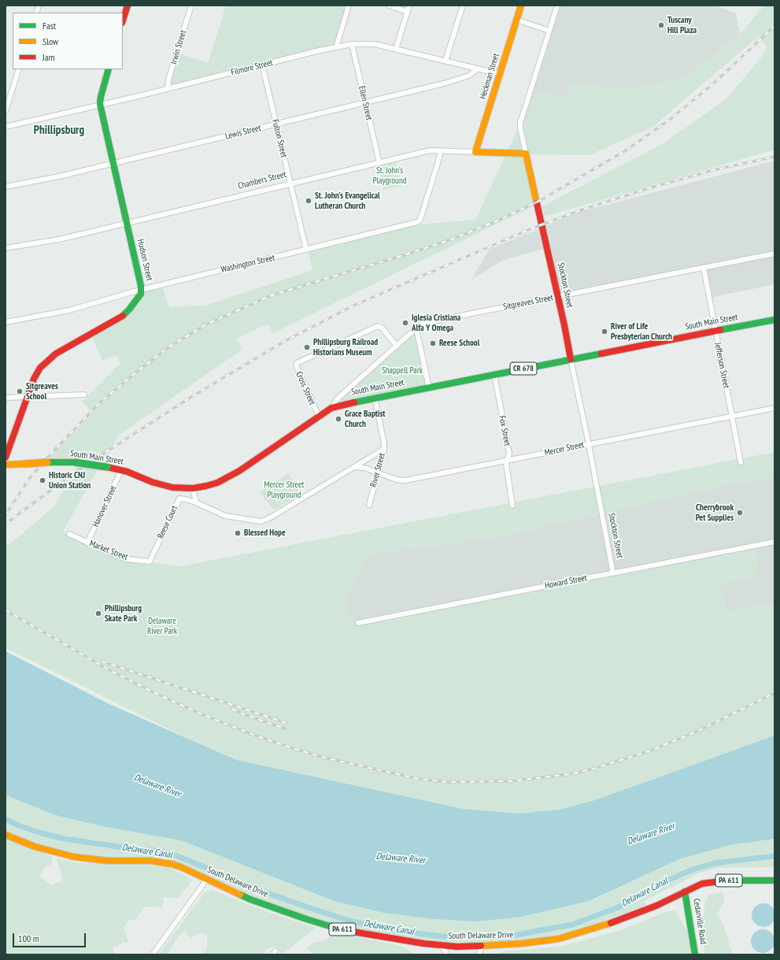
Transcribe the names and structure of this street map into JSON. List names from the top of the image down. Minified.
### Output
{"streets":{"main road":["Heckman Street","Chambers Street","Hudson Street","Stockton Street","South Main Street","CR 678","PA 611","South Delaware Drive","Cedarville Road"],"street":["Irwin Street","Filmore Street","Ellen Street","Lewis Street","Fulton Street","Washington Street","Sitgreaves Street","Jefferson Street","Cross Street","Fox Street","Mercer Street","River Street","Hanover Street","Reese Court","Market Street","Howard Street"]},"crossings":[["Irwin Street","Filmore Street"],["Filmore Street","Heckman Street"],["Filmore Street","Ellen Street"],["Filmore Street","Lewis Street"],["Filmore Street","Fulton Street"],["Filmore Street","Hudson Street"],["Heckman Street","Chambers Street"],["Ellen Street","Lewis Street"],["Ellen Street","Chambers Street"],["Lewis Street","Fulton Street"],["Lewis Street","Hudson Street"],["Fulton Street","Chambers Street"],["Fulton Street","Washington Street"],["Chambers Street","Hudson Street"],["Chambers Street","Washington Street"],["Chambers Street","Stockton Street"],["Hudson Street","Washington Street"],["Stockton Street","Sitgreaves Street"],["Stockton Street","South Main Street"],["Stockton Street","Mercer Street"],["Stockton Street","Howard Street"],["Sitgreaves Street","South Main Street"],["Sitgreaves Street","Jefferson Street"],["Sitgreaves Street","Cross Street"],["South Main Street","Jefferson Street"],["South Main Street","Cross Street"],["South Main Street","Fox Street"],["South Main Street","River Street"],["South Main Street","Hanover Street"],["Jefferson Street","Mercer Street"],["Fox Street","Mercer Street"],["Mercer Street","River Street"],["Hanover Street","Market Street"],["Reese Court","Market Street"],["South Delaware Drive","Cedarville Road"]],"districts":["Phillipsburg"],"water":["Delaware River","Delaware Canal"],"parks":["St. John’s Playground","Shappell Park","Mercer Street Playground","Delaware River Park"],"places":["Tuscany Hill Plaza","St. John's Evangelical Lutheran Church","Iglesia Cristiana Alfa Y Omega","River of Life Presbyterian Church","Reese School","Phillipsburg Railroad Historians Museum","Sitgreaves School","Grace Baptist Church","Historic CNJ Union Station","Cherrybrook Pet Supplies","Blessed Hope","Phillipsburg Skate Park"],"legend":["Fast","Slow","Jam"],"scale_bar":"100 m"}
